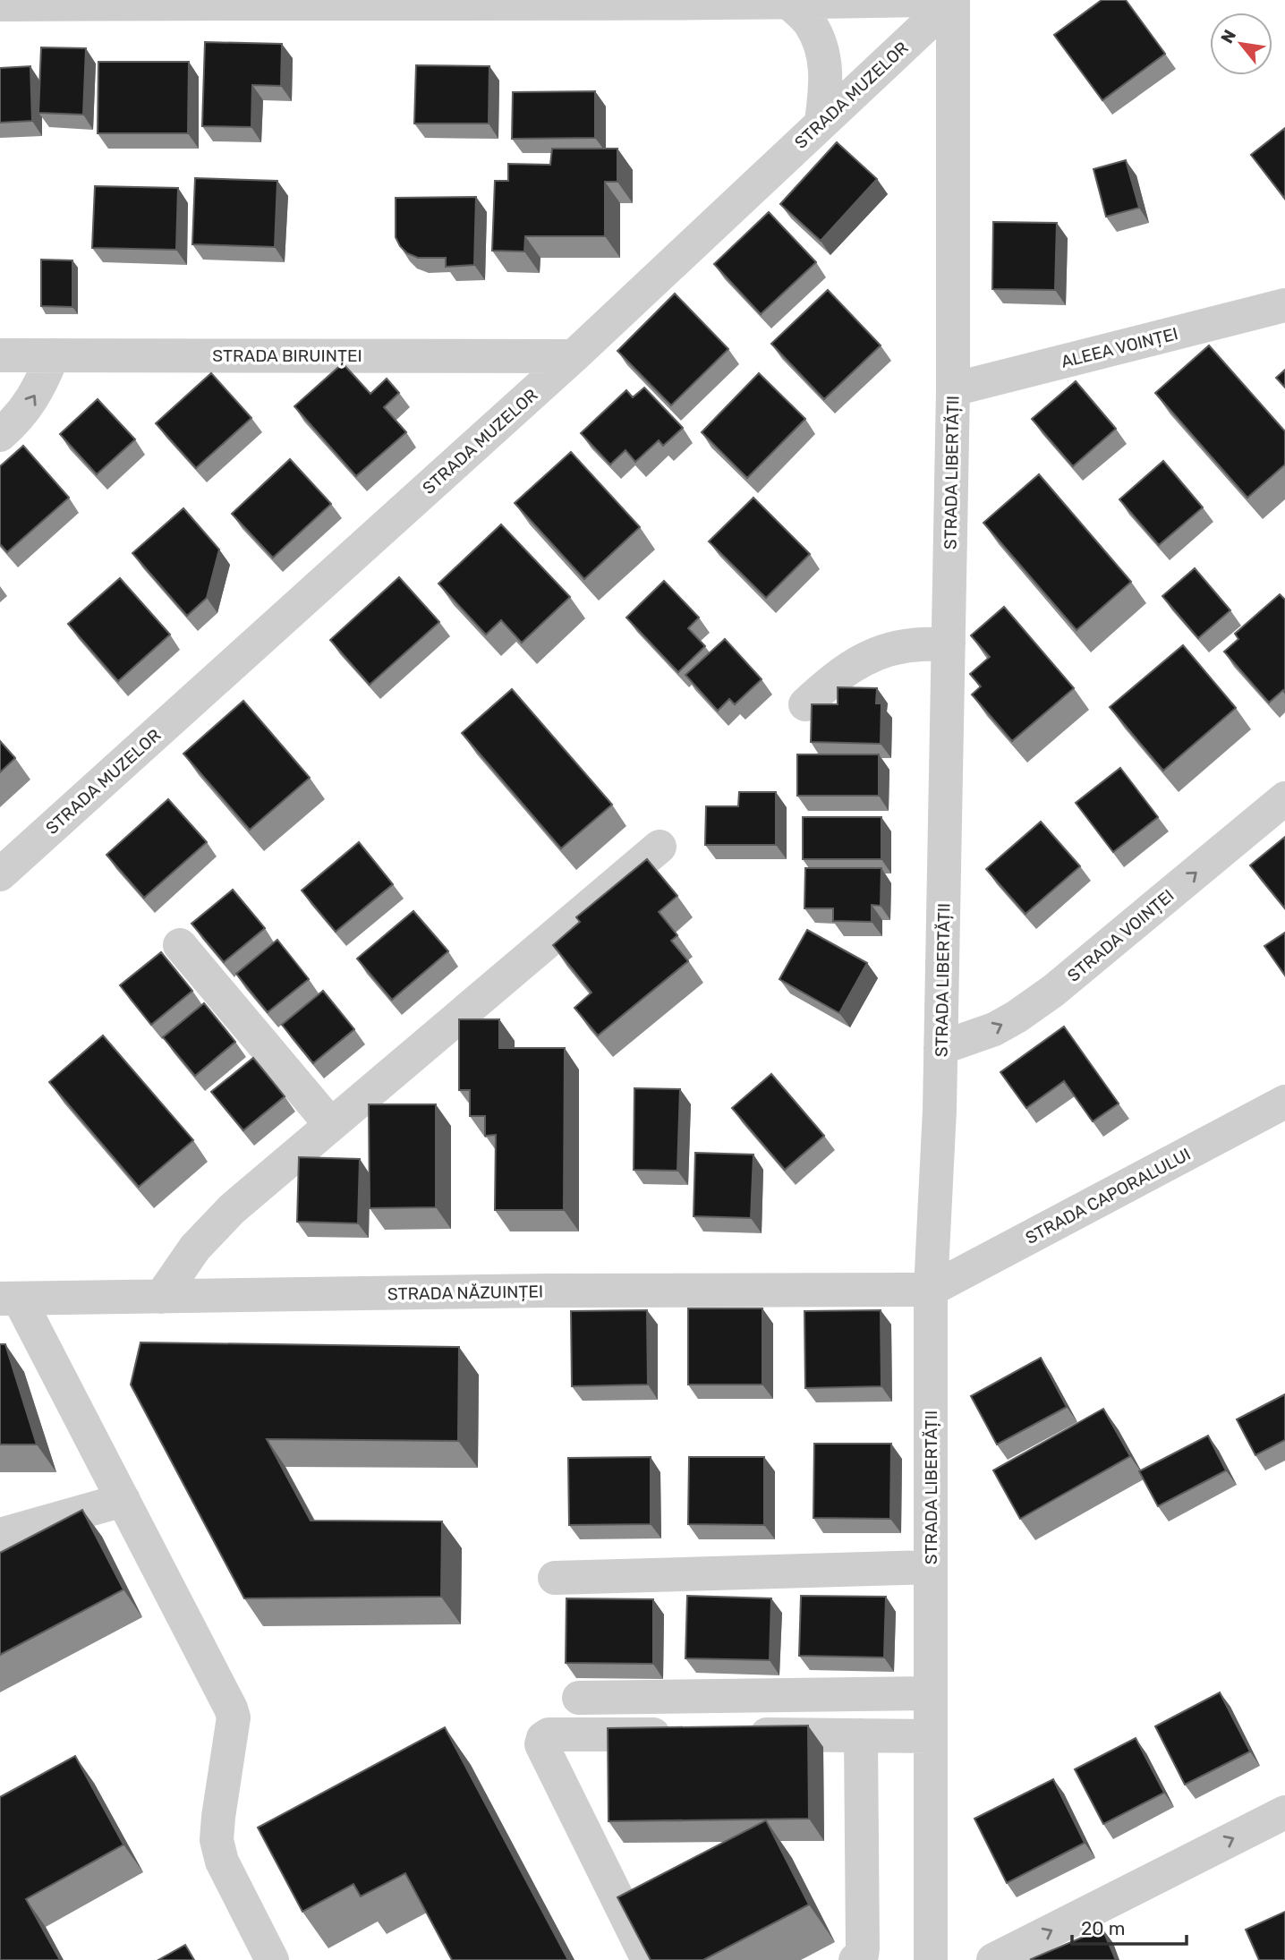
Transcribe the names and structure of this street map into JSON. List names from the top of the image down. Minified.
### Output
{"streets":{"street":["STRADA MUZELOR","ALEEA VOINȚEI","STRADA BIRUINȚEI","STRADA LIBERTĂȚII","STRADA VOINȚEI","STRADA CAPORALULUI","STRADA NĂZUINȚEI"]},"crossings":[["STRADA MUZELOR","STRADA BIRUINȚEI"],["STRADA MUZELOR","STRADA LIBERTĂȚII"],["ALEEA VOINȚEI","STRADA LIBERTĂȚII"],["STRADA LIBERTĂȚII","STRADA VOINȚEI"],["STRADA LIBERTĂȚII","STRADA CAPORALULUI"],["STRADA LIBERTĂȚII","STRADA NĂZUINȚEI"],["STRADA CAPORALULUI","STRADA NĂZUINȚEI"]],"one_way":["STRADA VOINȚEI"],"scale_bar":"20 m","north":"top left"}
